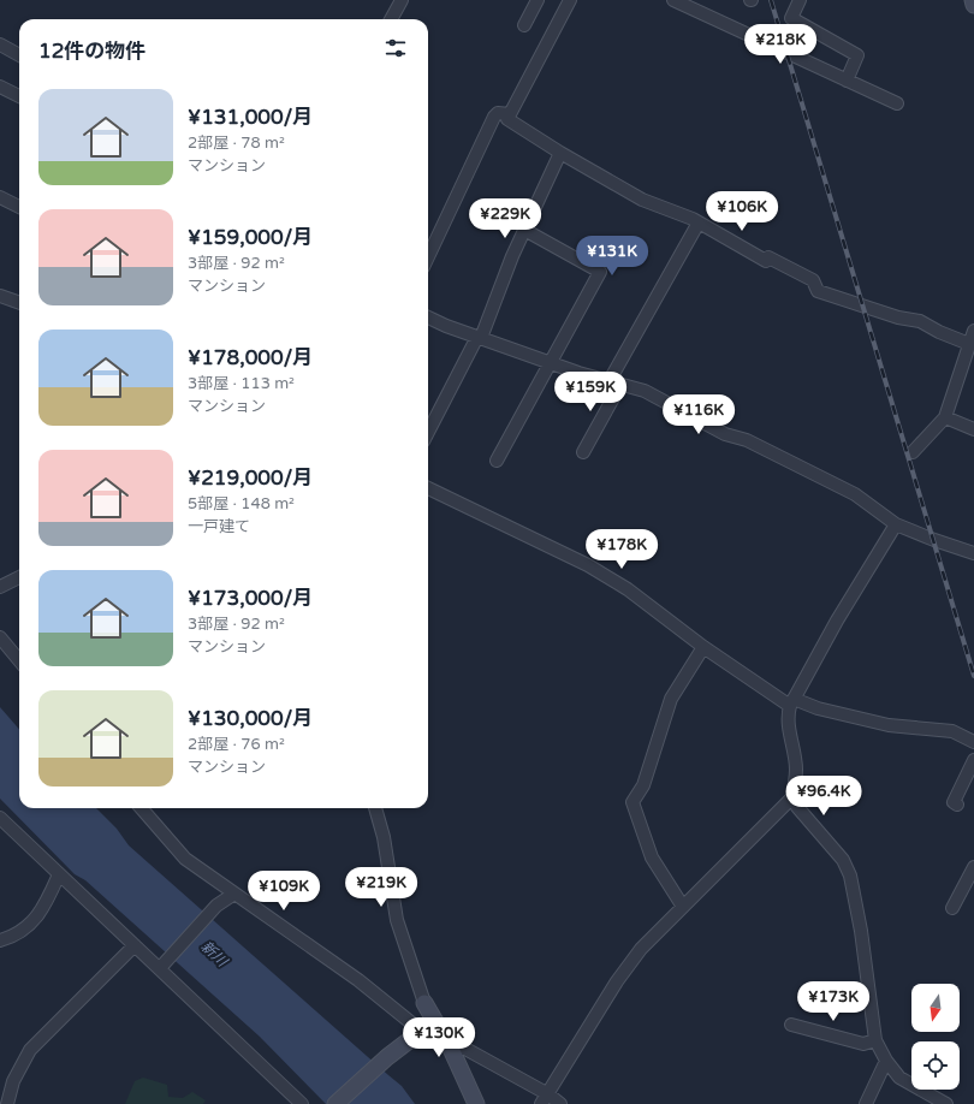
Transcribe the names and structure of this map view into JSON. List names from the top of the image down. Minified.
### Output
{"water":["新川"],"north":"bottom","page":{"heading":"12件の物件","price":["¥218K","¥106K","¥229K","¥131K","¥159K","¥116K","¥178K","¥96.4K","¥219K","¥109K","¥173K","¥130K"],"list":[{"name":"¥131,000/月","note":"2部屋 · 78 m² · マンション"},{"name":"¥159,000/月","note":"3部屋 · 92 m² · マンション"},{"name":"¥178,000/月","note":"3部屋 · 113 m² · マンション"},{"name":"¥219,000/月","note":"5部屋 · 148 m² · 一戸建て"},{"name":"¥173,000/月","note":"3部屋 · 92 m² · マンション"},{"name":"¥130,000/月","note":"2部屋 · 76 m² · マンション"}]}}
